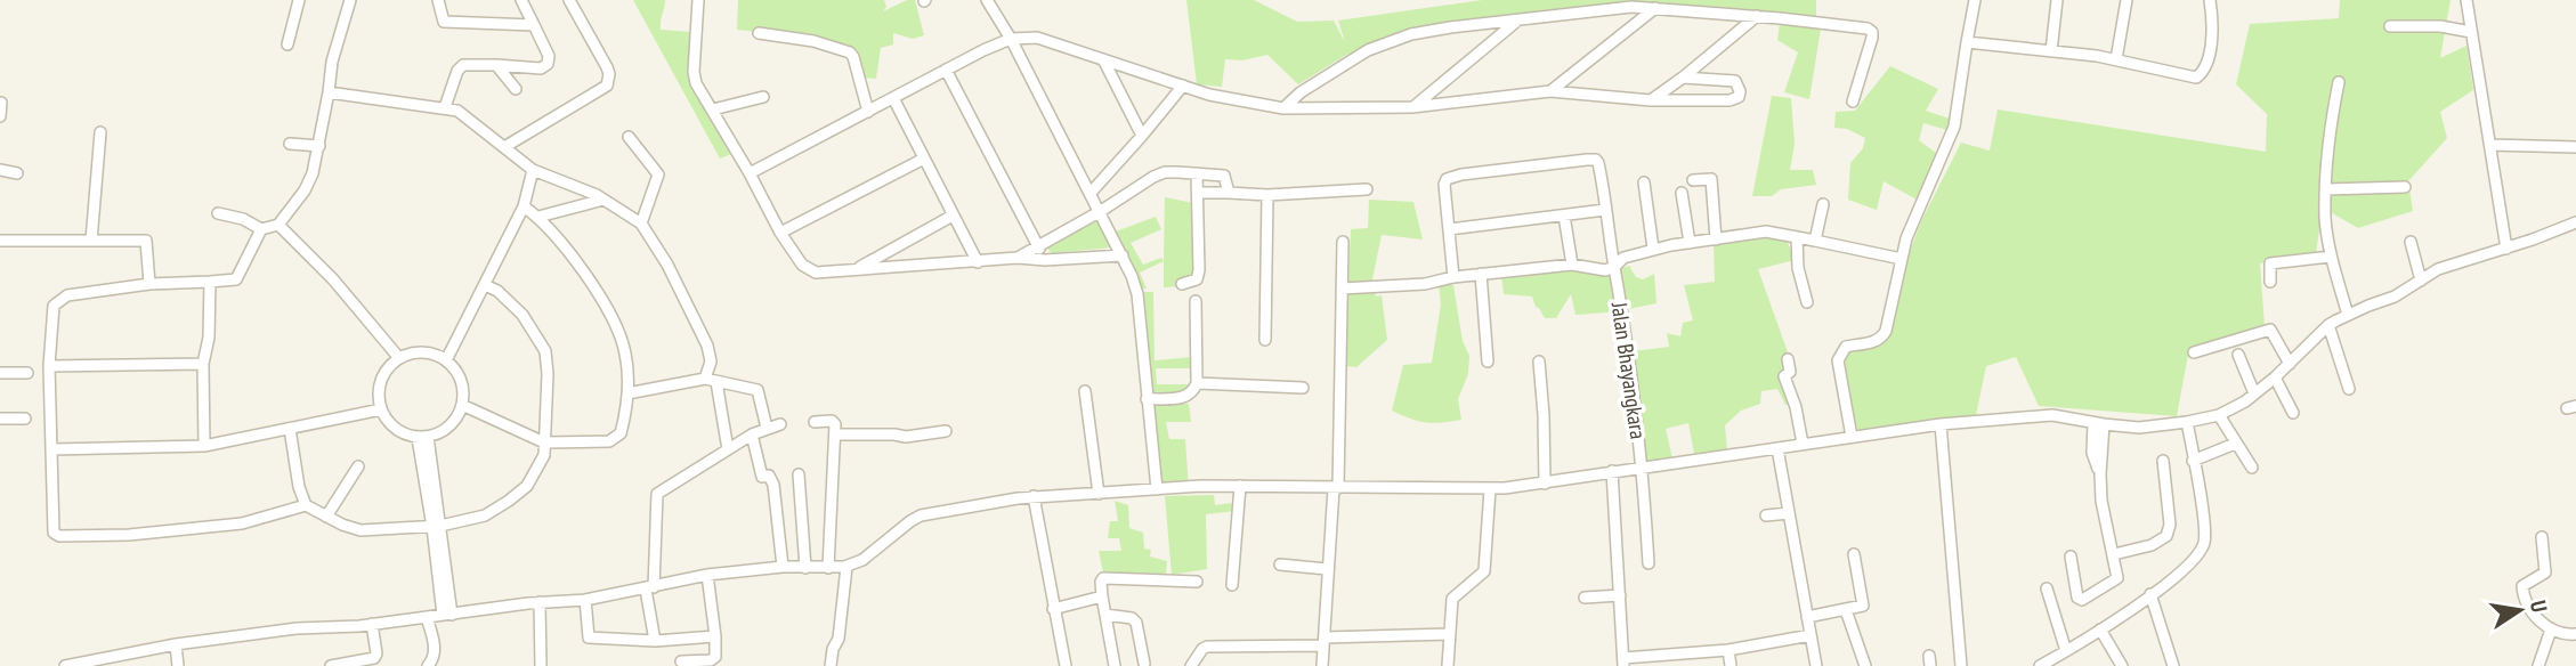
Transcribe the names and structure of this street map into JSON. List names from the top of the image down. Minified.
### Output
{"streets":{"street":["Jalan Bhayangkara"]},"north":"right"}
